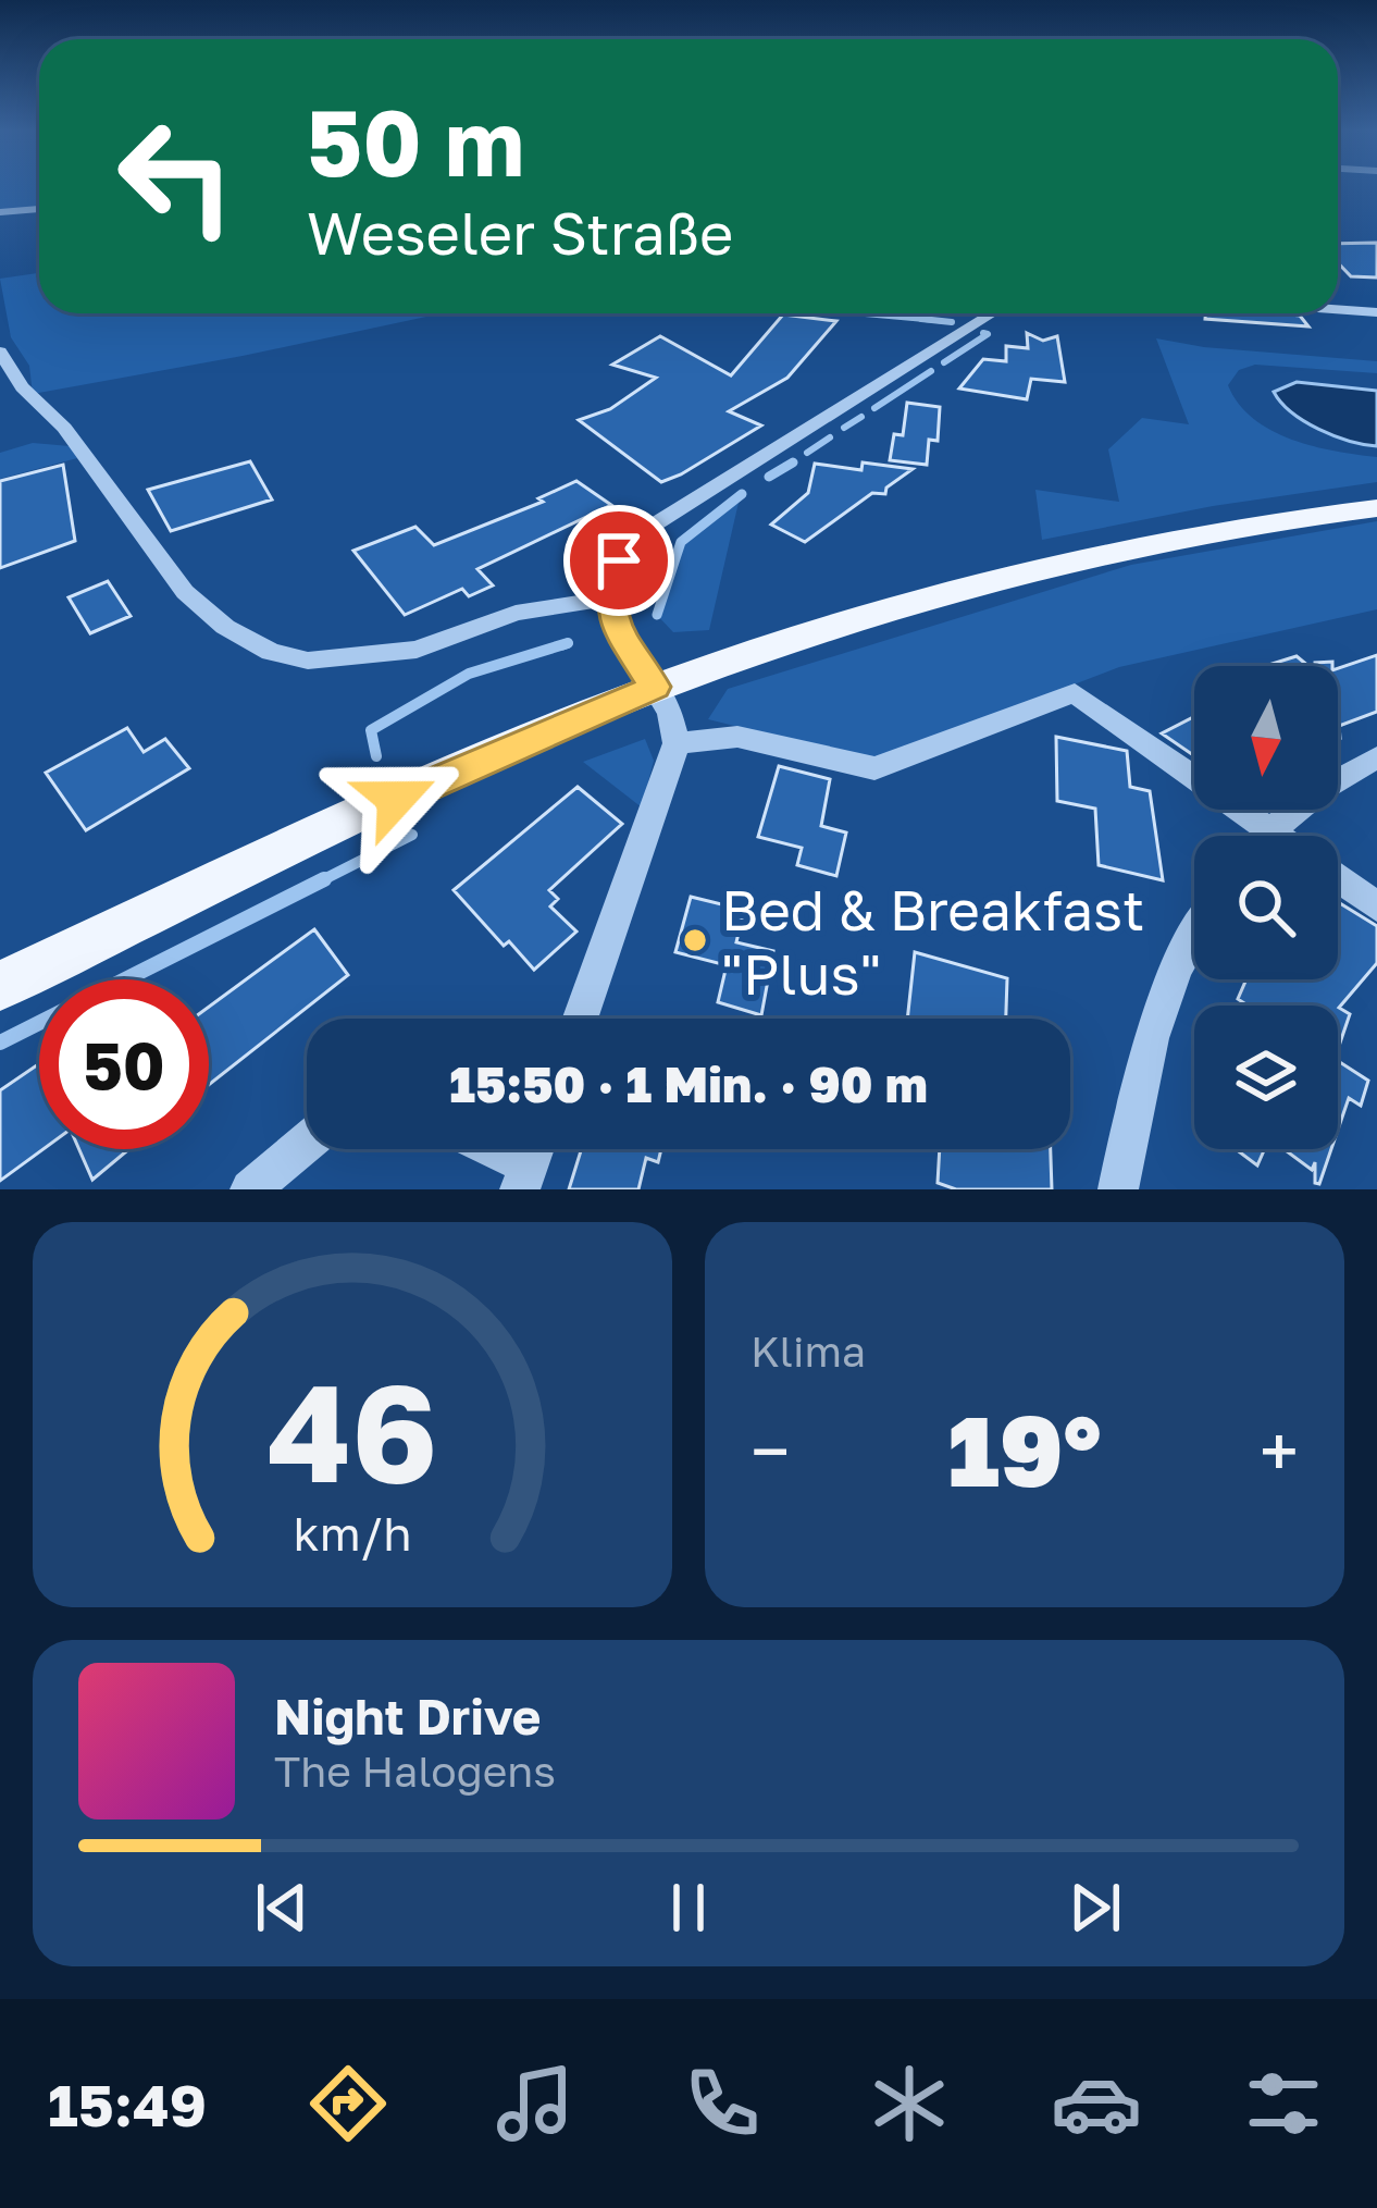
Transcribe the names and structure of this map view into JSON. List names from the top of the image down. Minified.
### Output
{"places":["Bed & Breakfast \"Plus\""],"north":"bottom","page":{"turn":["50 m","Weseler Straße"],"limit":"50","trip":"15:50 · 1 Min. · 90 m","tile":"Klima","heat":["−","19°","+"],"song":["Night Drive","The Halogens"],"tabs":"15:49","gauge":["46","km/h"]}}
